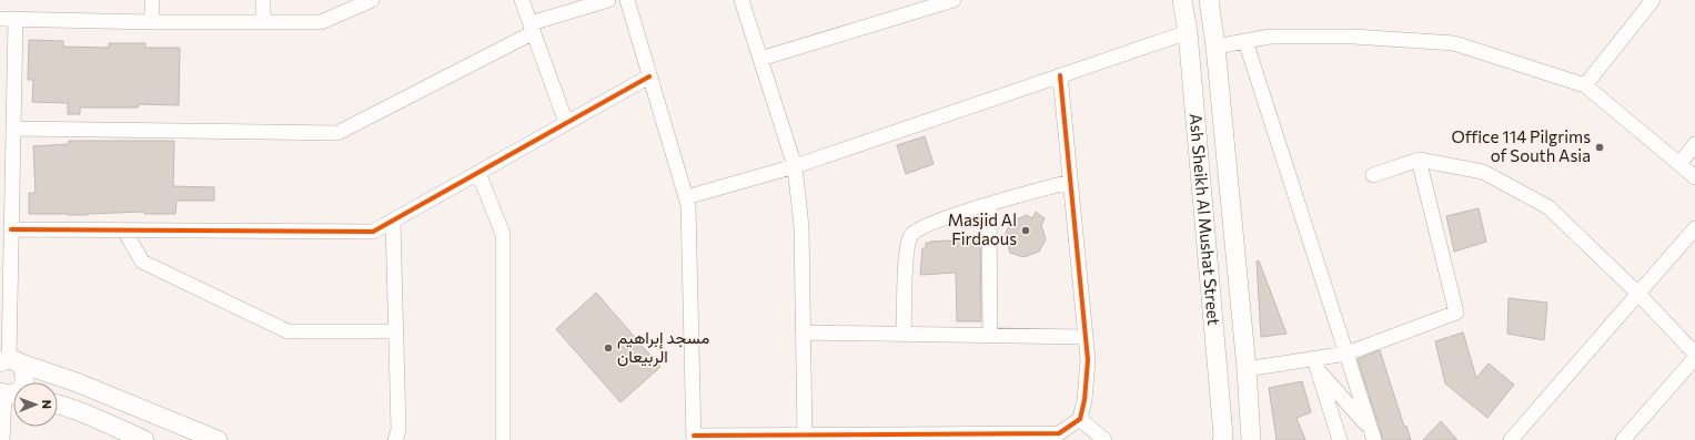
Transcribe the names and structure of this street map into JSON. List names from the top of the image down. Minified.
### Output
{"streets":{"street":["Ash Sheikh Al Mushat Street"]},"places":["Office 114 Pilgrims of South Asia","Masjid Al Firdaous","مسجد إبراهيم الربيعان"],"north":"right"}
